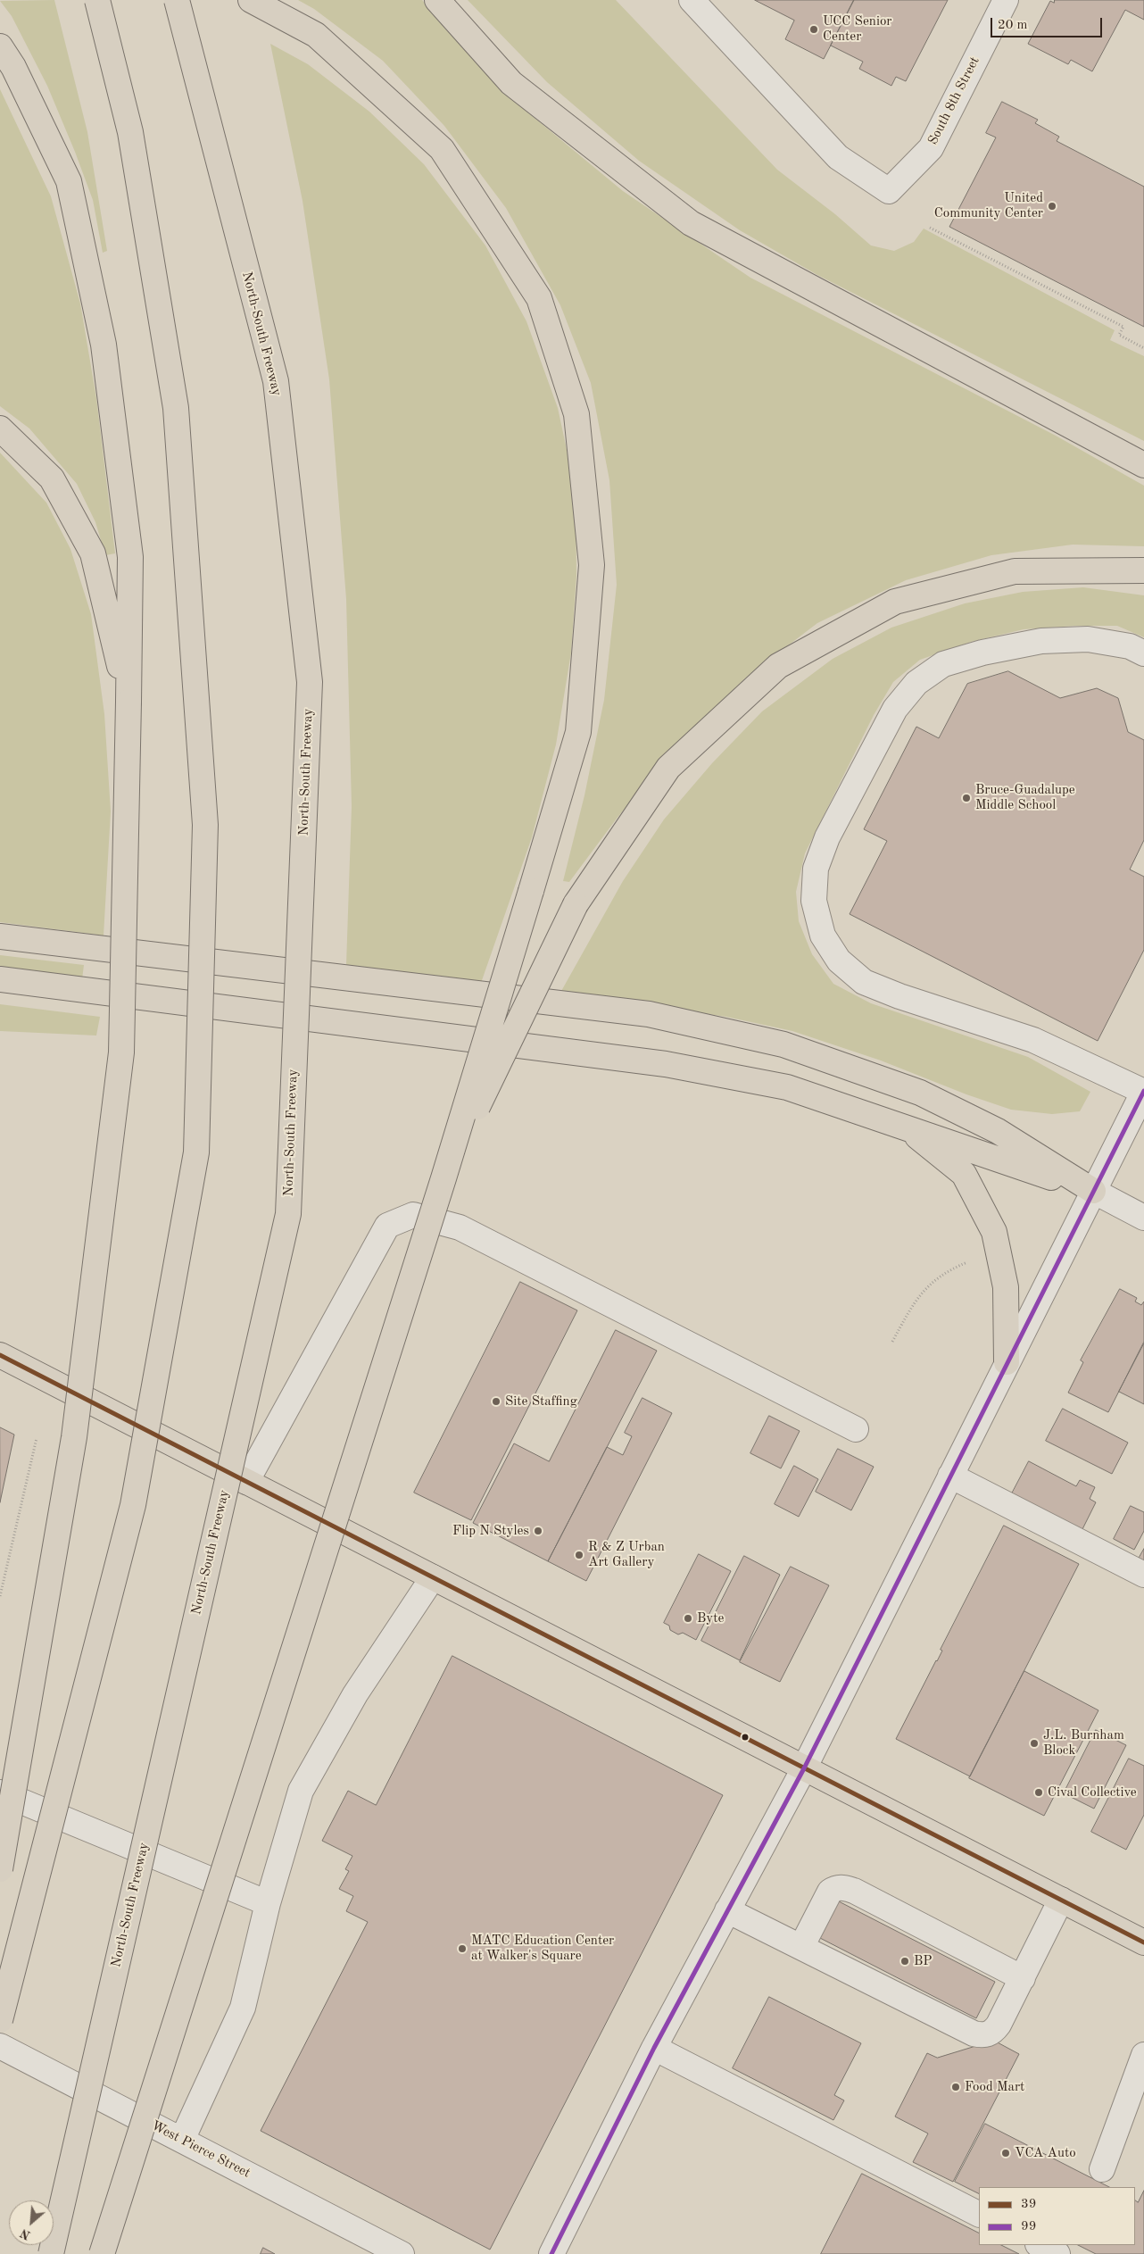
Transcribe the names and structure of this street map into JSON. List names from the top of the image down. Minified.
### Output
{"streets":{"main road":["North-South Freeway"],"street":["South 8th Street","West Pierce Street"]},"places":["UCC Senior Center","United Community Center","Bruce-Guadalupe Middle School","Site Staffing","Flip N Styles","R & Z Urban Art Gallery","Byte","J.L. Burnham Block","Cival Collective","MATC Education Center at Walker's Square","BP","Food Mart","VCA Auto"],"lines":["transit line 99","transit line 39"],"legend":["39","99"],"scale_bar":"20 m","north":"bottom left"}
